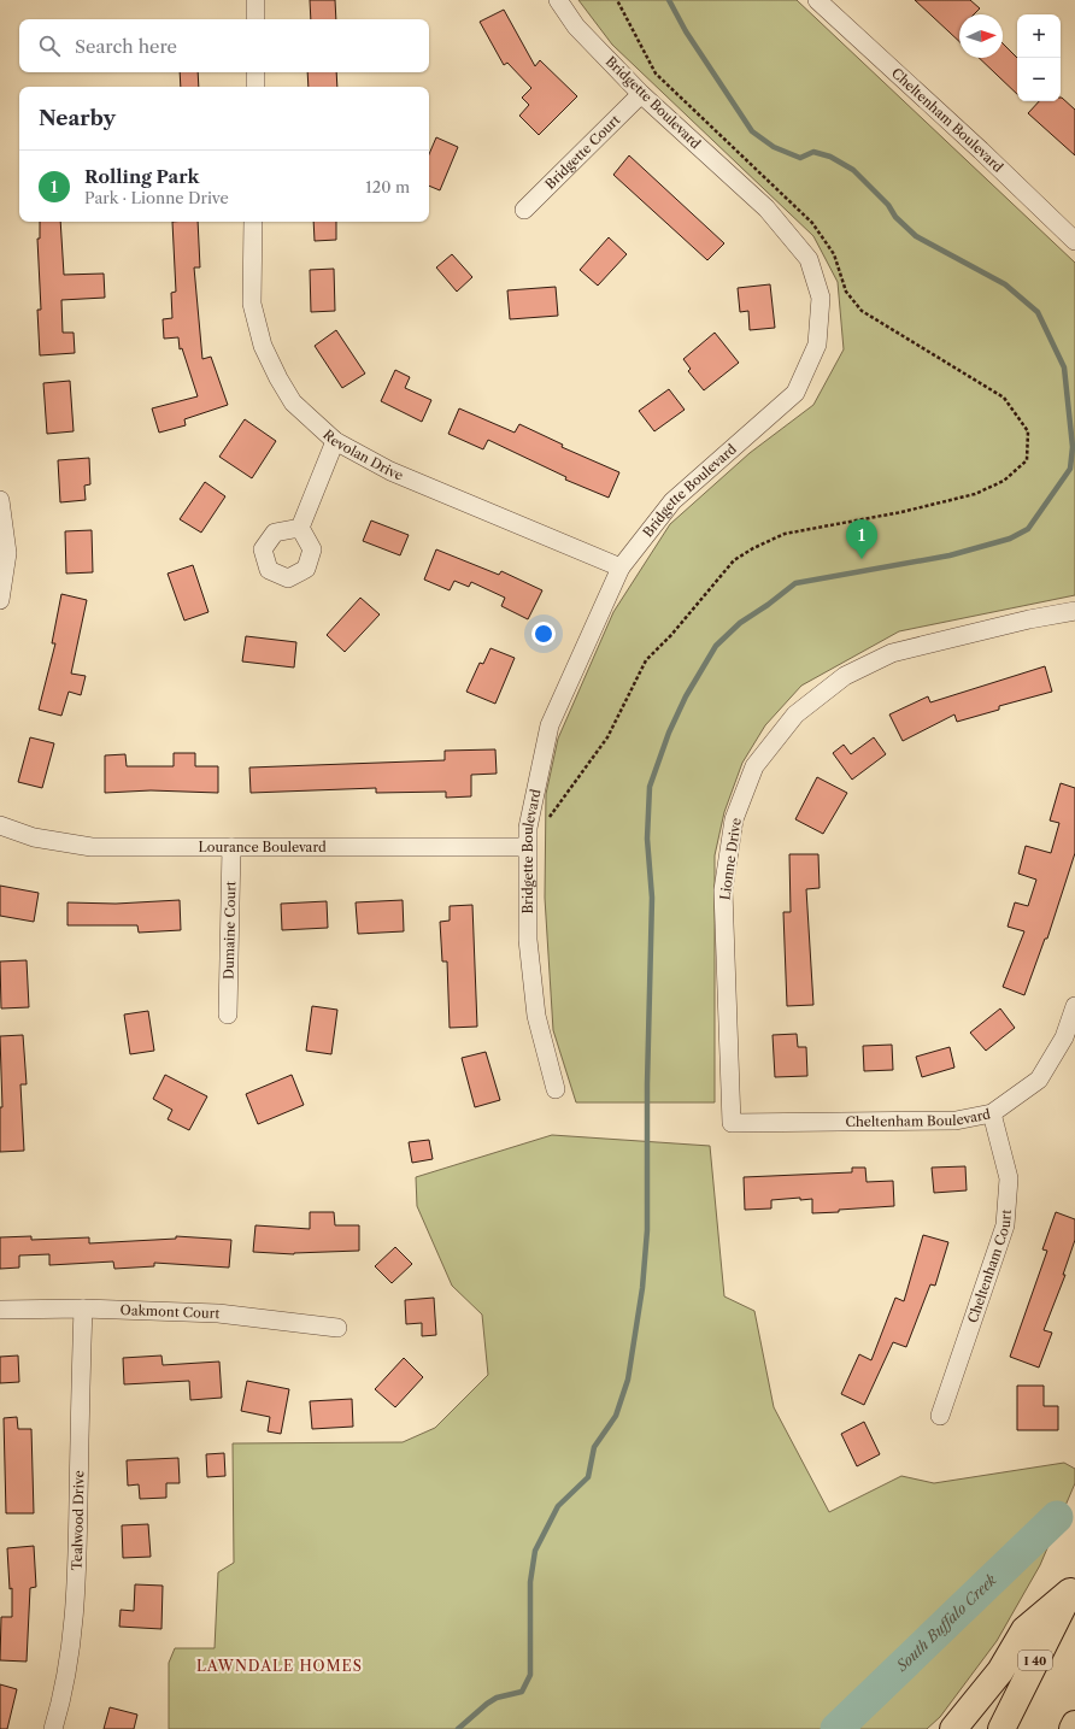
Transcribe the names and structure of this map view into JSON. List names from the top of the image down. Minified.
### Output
{"streets":{"highway":["I 40"],"street":["Bridgette Boulevard","Cheltenham Boulevard","Bridgette Court","Revolan Drive","Lourance Boulevard","Lionne Drive","Dumaine Court","Cheltenham Court","Oakmont Court","Tealwood Drive"]},"crossings":[["Bridgette Boulevard","Bridgette Court"],["Bridgette Boulevard","Revolan Drive"],["Bridgette Boulevard","Lourance Boulevard"],["Cheltenham Boulevard","Lionne Drive"],["Cheltenham Boulevard","Cheltenham Court"],["Lourance Boulevard","Dumaine Court"],["Oakmont Court","Tealwood Drive"]],"districts":["LAWNDALE HOMES"],"water":["South Buffalo Creek"],"north":"right","page":{"map_buttons":["+","−"],"search":"Search here","heading":"Nearby","list":[{"mark":"1","name":"Rolling Park","note":"Park · Lionne Drive","value":"120 m"}],"pins":"1"}}
